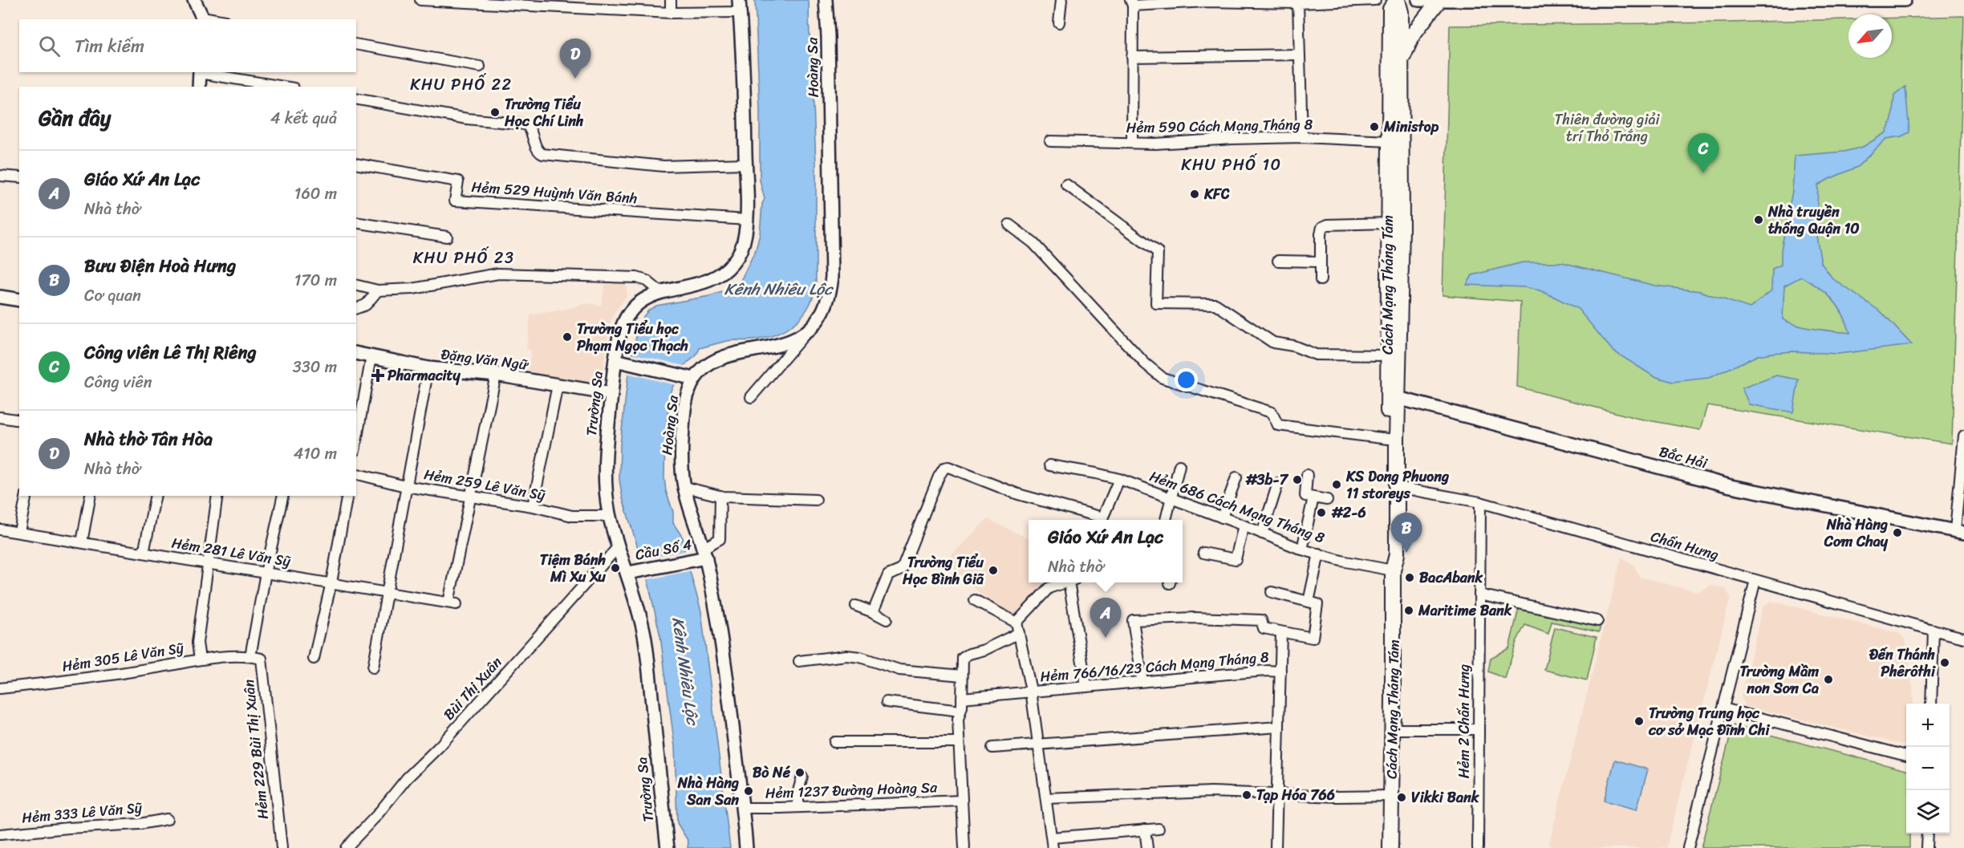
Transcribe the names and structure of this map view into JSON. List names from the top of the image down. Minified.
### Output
{"streets":{"main road":["Cách Mạng Tháng Tám"],"street":["Hoàng Sa","Hẻm 590 Cách Mạng Tháng 8","Hẻm 529 Huỳnh Văn Bánh","Đặng Văn Ngữ","Trường Sa","Bắc Hải","Hẻm 259 Lê Văn Sỹ","Hẻm 686 Cách Mạng Tháng 8","Chấn Hưng","Cầu Số 4","Hẻm 281 Lê Văn Sỹ","Hẻm 305 Lê Văn Sỹ","Hẻm 766/16/23 Cách Mạng Tháng 8","Bùi Thị Xuân","Hẻm 2 Chấn Hưng","Hẻm 229 Bùi Thị Xuân","Hẻm 1237 Đường Hoàng Sa","Hẻm 333 Lê Văn Sỹ"]},"crossings":[["Hoàng Sa","Cầu Số 4"],["Hoàng Sa","Hẻm 1237 Đường Hoàng Sa"],["Hẻm 590 Cách Mạng Tháng 8","Cách Mạng Tháng Tám"],["Hẻm 529 Huỳnh Văn Bánh","Trường Sa"],["Cách Mạng Tháng Tám","Bắc Hải"],["Cách Mạng Tháng Tám","Hẻm 686 Cách Mạng Tháng 8"],["Cách Mạng Tháng Tám","Chấn Hưng"],["Đặng Văn Ngữ","Trường Sa"],["Trường Sa","Hẻm 259 Lê Văn Sỹ"],["Trường Sa","Cầu Số 4"],["Trường Sa","Bùi Thị Xuân"],["Hẻm 259 Lê Văn Sỹ","Hẻm 281 Lê Văn Sỹ"],["Chấn Hưng","Hẻm 2 Chấn Hưng"],["Hẻm 305 Lê Văn Sỹ","Hẻm 229 Bùi Thị Xuân"]],"districts":["KHU PHỐ 22","KHU PHỐ 10","KHU PHỐ 23"],"water":["Kênh Nhiêu Lộc"],"parks":["Thiên đường giải trí Thỏ Trắng"],"places":{"other":["Trường Tiểu Học Chí Linh","Ministop","KFC","Nhà truyền thống Quận 10","Trường Tiểu học Phạm Ngọc Thạch","#3b-7","KS Dong Phuong 11 storeys","#2-6","Nhà Hàng Cơm Chay","Tiệm Bánh Mì Xu Xu","Trường Tiểu Học Bình Giã","BacAbank","Maritime Bank","Đến Thánh Phêrôthi","Trường Mầm non Sơn Ca","Trường Trung học cơ sở Mạc Đĩnh Chi","Bò Né","Nhà Hàng San San","Tạp Hóa 766","Vikki Bank"],"health":["Pharmacity"]},"north":"bottom left","page":{"search":"Tìm kiếm","pins":["D","C","B","A"],"heading":["Gần đây","4 kết quả"],"list":[{"mark":"A","name":"Giáo Xứ An Lạc","note":"Nhà thờ","value":"160 m"},{"mark":"B","name":"Bưu Điện Hoà Hưng","note":"Cơ quan","value":"170 m"},{"mark":"C","name":"Công viên Lê Thị Riêng","note":"Công viên","value":"330 m"},{"mark":"D","name":"Nhà thờ Tân Hòa","note":"Nhà thờ","value":"410 m"}],"popup":["Giáo Xứ An Lạc","Nhà thờ"],"map_buttons":["+","−"]}}
